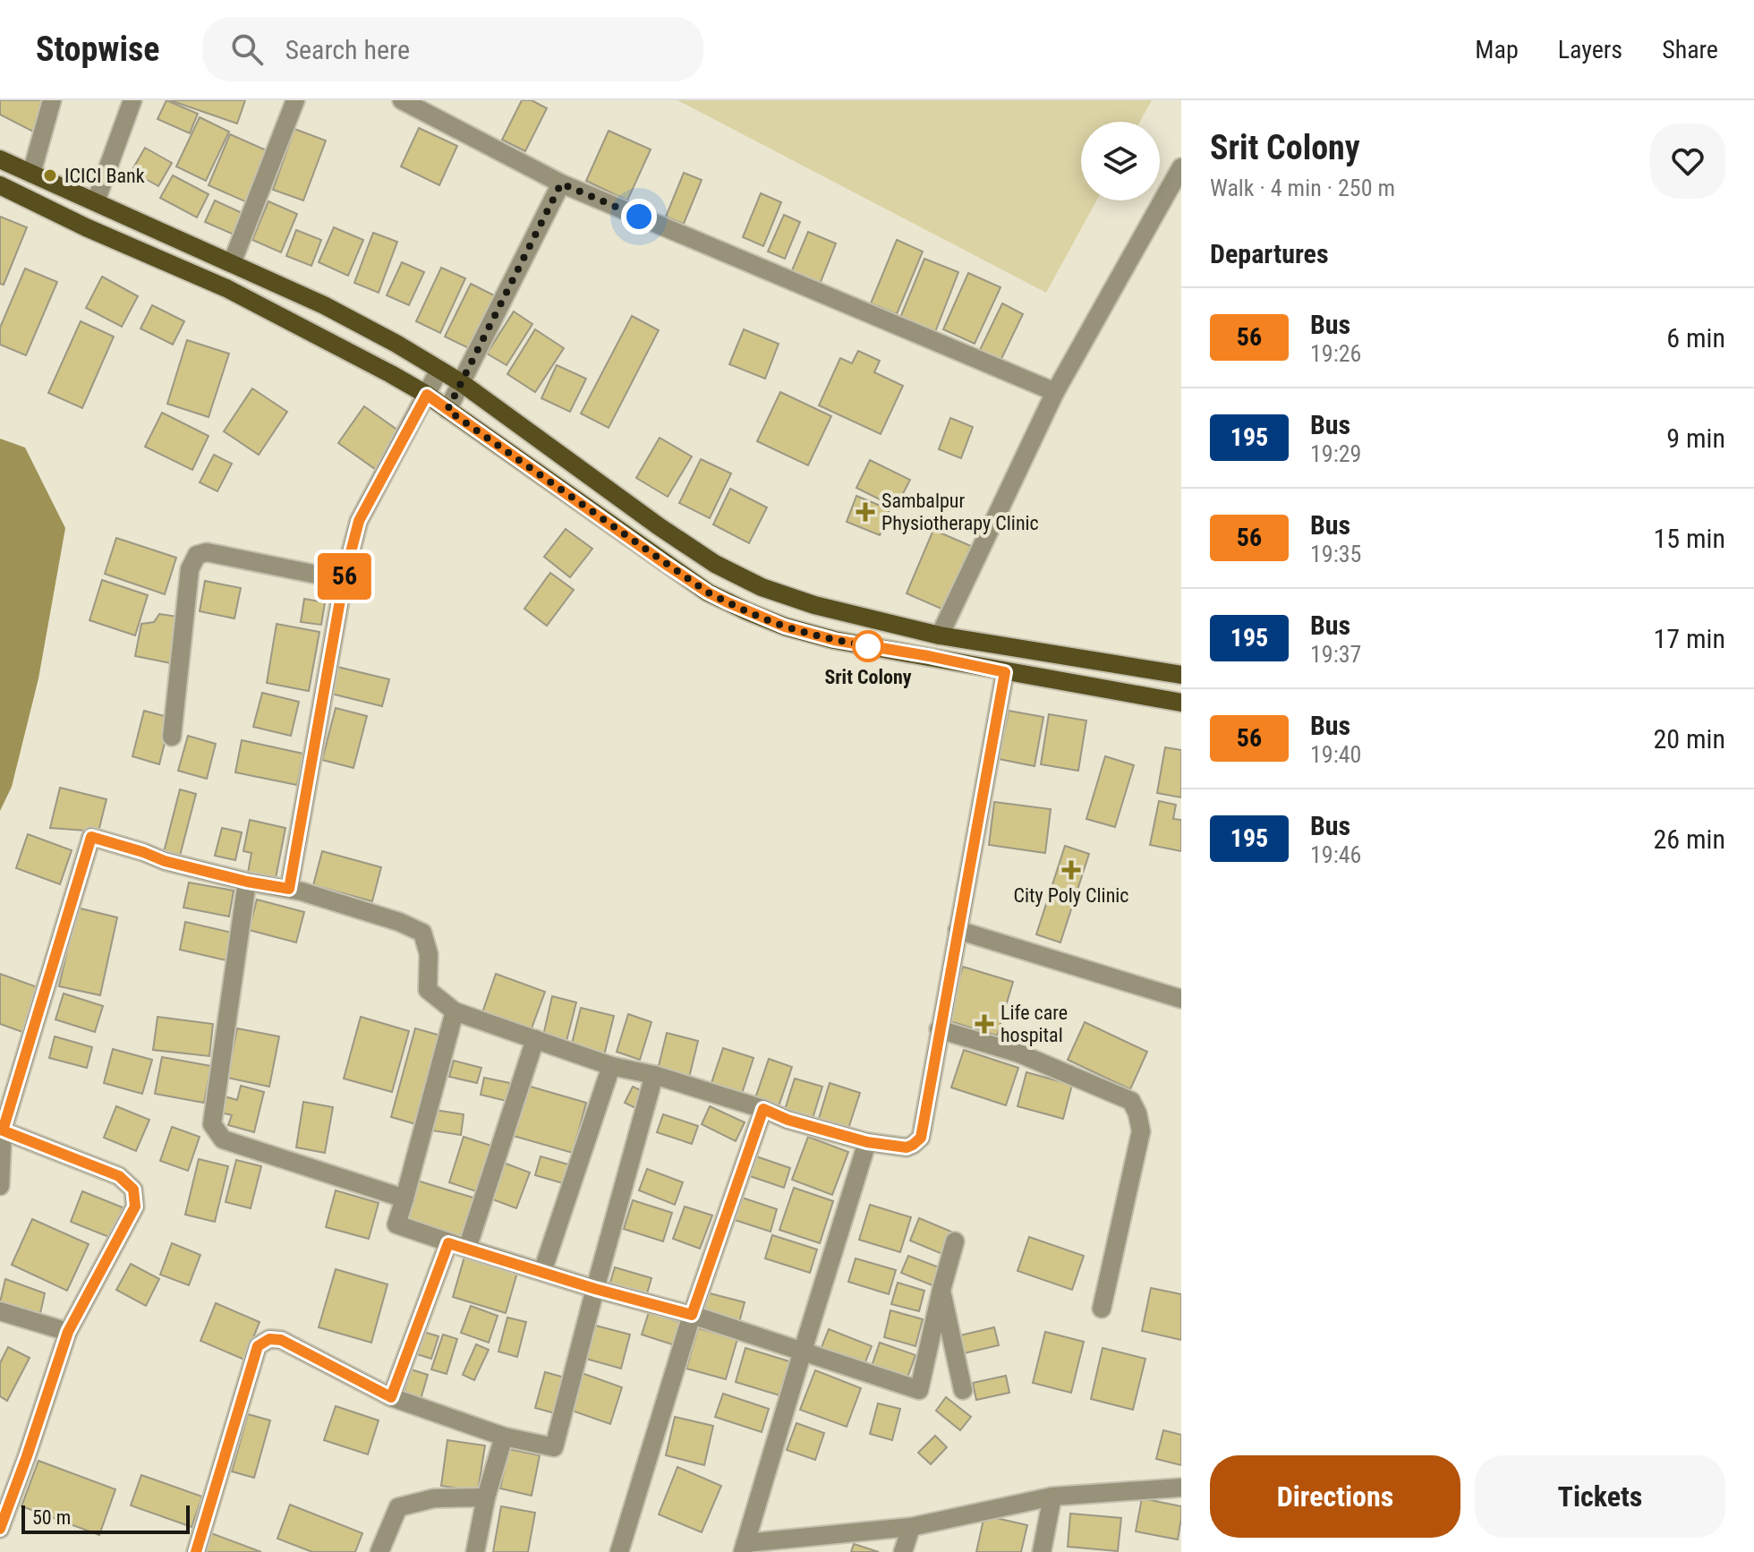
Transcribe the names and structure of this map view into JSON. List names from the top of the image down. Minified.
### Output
{"places":{"other":["ICICI Bank","Srit Colony"],"health":["Sambalpur Physiotherapy Clinic","City Poly Clinic","Life care hospital"]},"lines":["bus line 56"],"scale_bar":"50 m","page":{"header":"Stopwise","search":"Search here","nav":["Map","Layers","Share"],"on_map":"56","heading":[["Srit Colony","Walk · 4 min · 250 m"],"Departures"],"list":[{"mark":"56","name":"Bus","note":"19:26","value":"6 min"},{"mark":"195","name":"Bus","note":"19:29","value":"9 min"},{"mark":"56","name":"Bus","note":"19:35","value":"15 min"},{"mark":"195","name":"Bus","note":"19:37","value":"17 min"},{"mark":"56","name":"Bus","note":"19:40","value":"20 min"},{"mark":"195","name":"Bus","note":"19:46","value":"26 min"}],"buttons":["Directions","Tickets"],"scale":"50 m"}}
